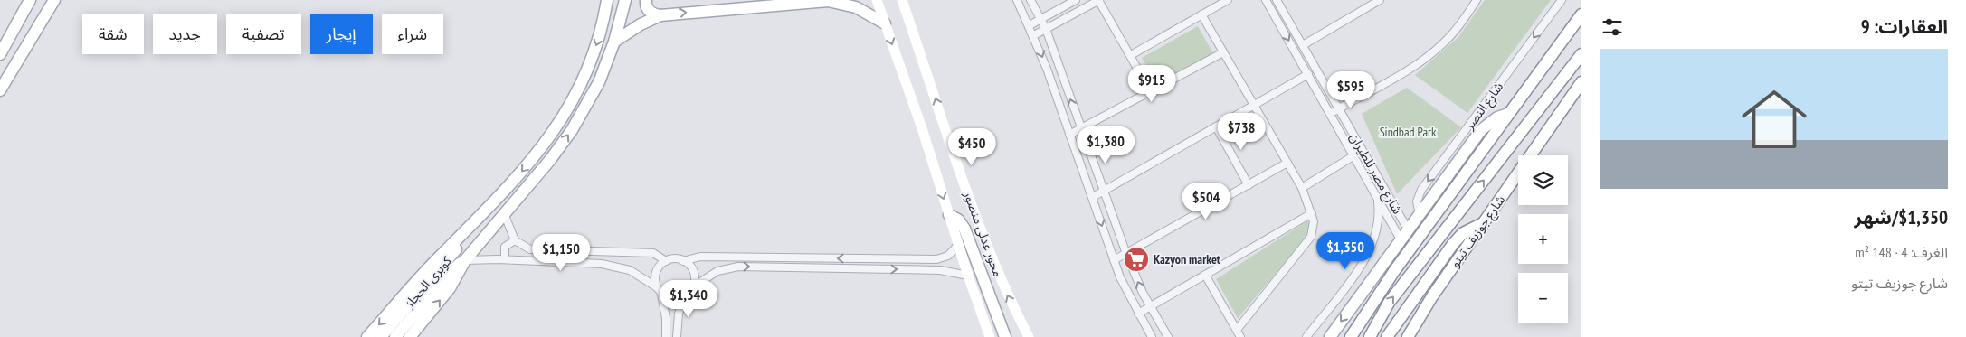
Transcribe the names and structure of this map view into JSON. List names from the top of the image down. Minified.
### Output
{"streets":{"main road":["شارع جوزيف تيتو","محور عدلى منصور","كوبرى الحجاز"],"street":["شارع النصر","شارع مصر للطيران"]},"one_way":["شارع النصر"],"parks":["Sindbad Park"],"places":{"supermarket":["Kazyon market"]},"page":{"heading":"العقارات: 9","chip":["شراء","إيجار","تصفية","جديد","شقة"],"list":[{"name":"$1,350/شهر","note":"الغرف: 4 · 148 m² · شارع جوزيف تيتو"}],"price":["$915","$595","$738","$1,380","$450","$504","$1,350","$1,150","$1,340"],"map_buttons":["+","−"]}}
